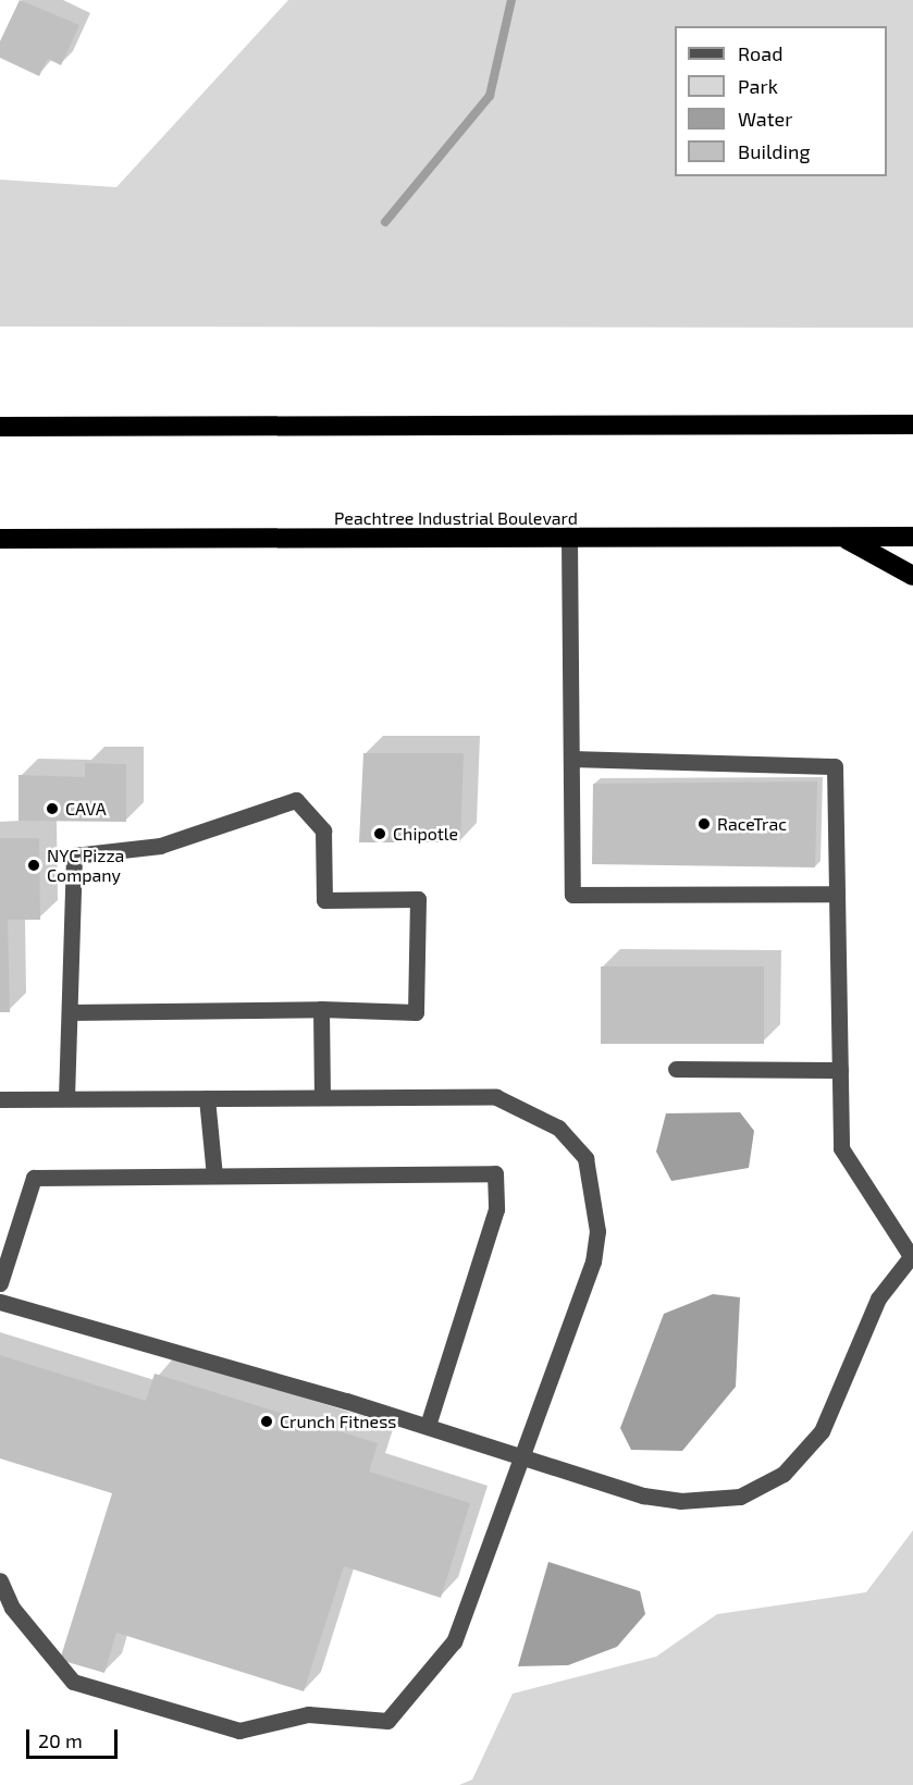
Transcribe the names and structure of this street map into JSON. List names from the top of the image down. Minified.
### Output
{"streets":{"highway":["Peachtree Industrial Boulevard"]},"places":["CAVA","RaceTrac","Chipotle","NYC Pizza Company","Crunch Fitness"],"legend":["Road","Park","Water","Building"],"scale_bar":"20 m"}
